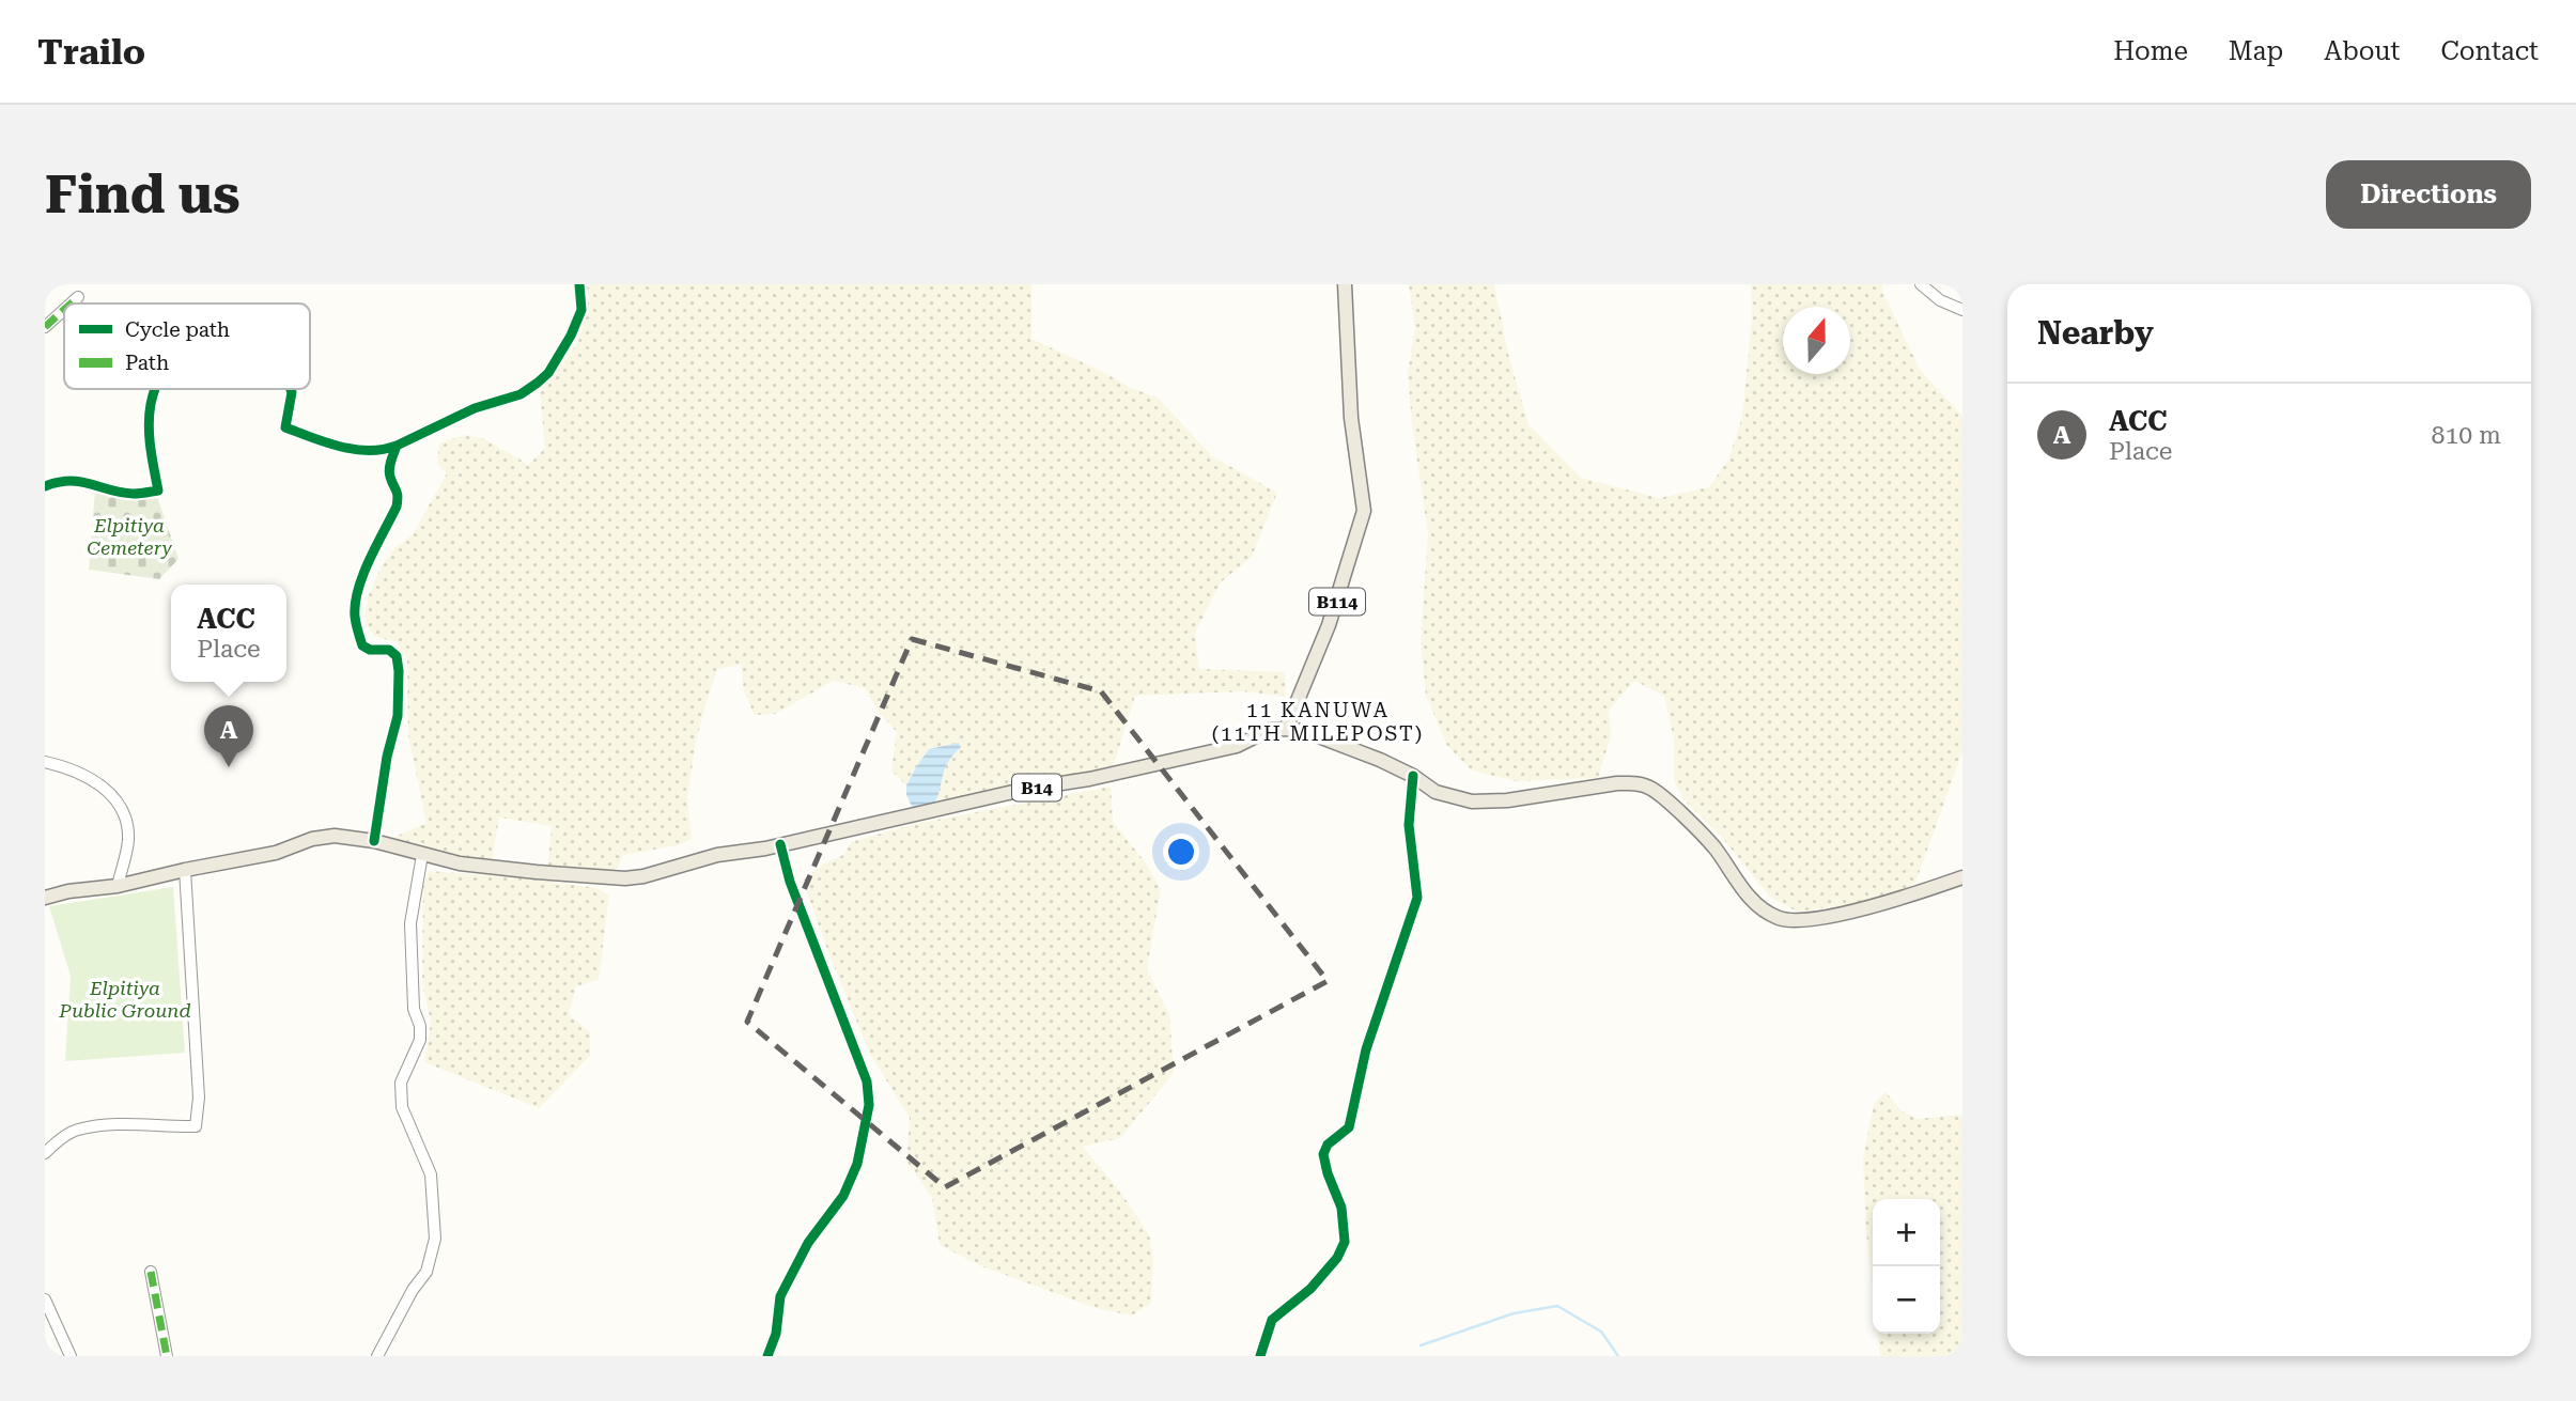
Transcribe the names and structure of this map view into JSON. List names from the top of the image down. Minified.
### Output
{"streets":{"main road":["B114","B14"]},"crossings":[["B114","B14"]],"districts":["11 KANUWA (11TH MILEPOST)"],"parks":["Elpitiya Cemetery","Elpitiya Public Ground"],"legend":["Cycle path","Path"],"north":"top","page":{"header":"Trailo","nav":["Home","Map","About","Contact"],"buttons":"Directions","title":"Find us","heading":"Nearby","list":[{"mark":"A","name":"ACC","note":"Place","value":"810 m"}],"popup":["ACC","Place"],"pins":"A","map_buttons":["+","−"]}}
